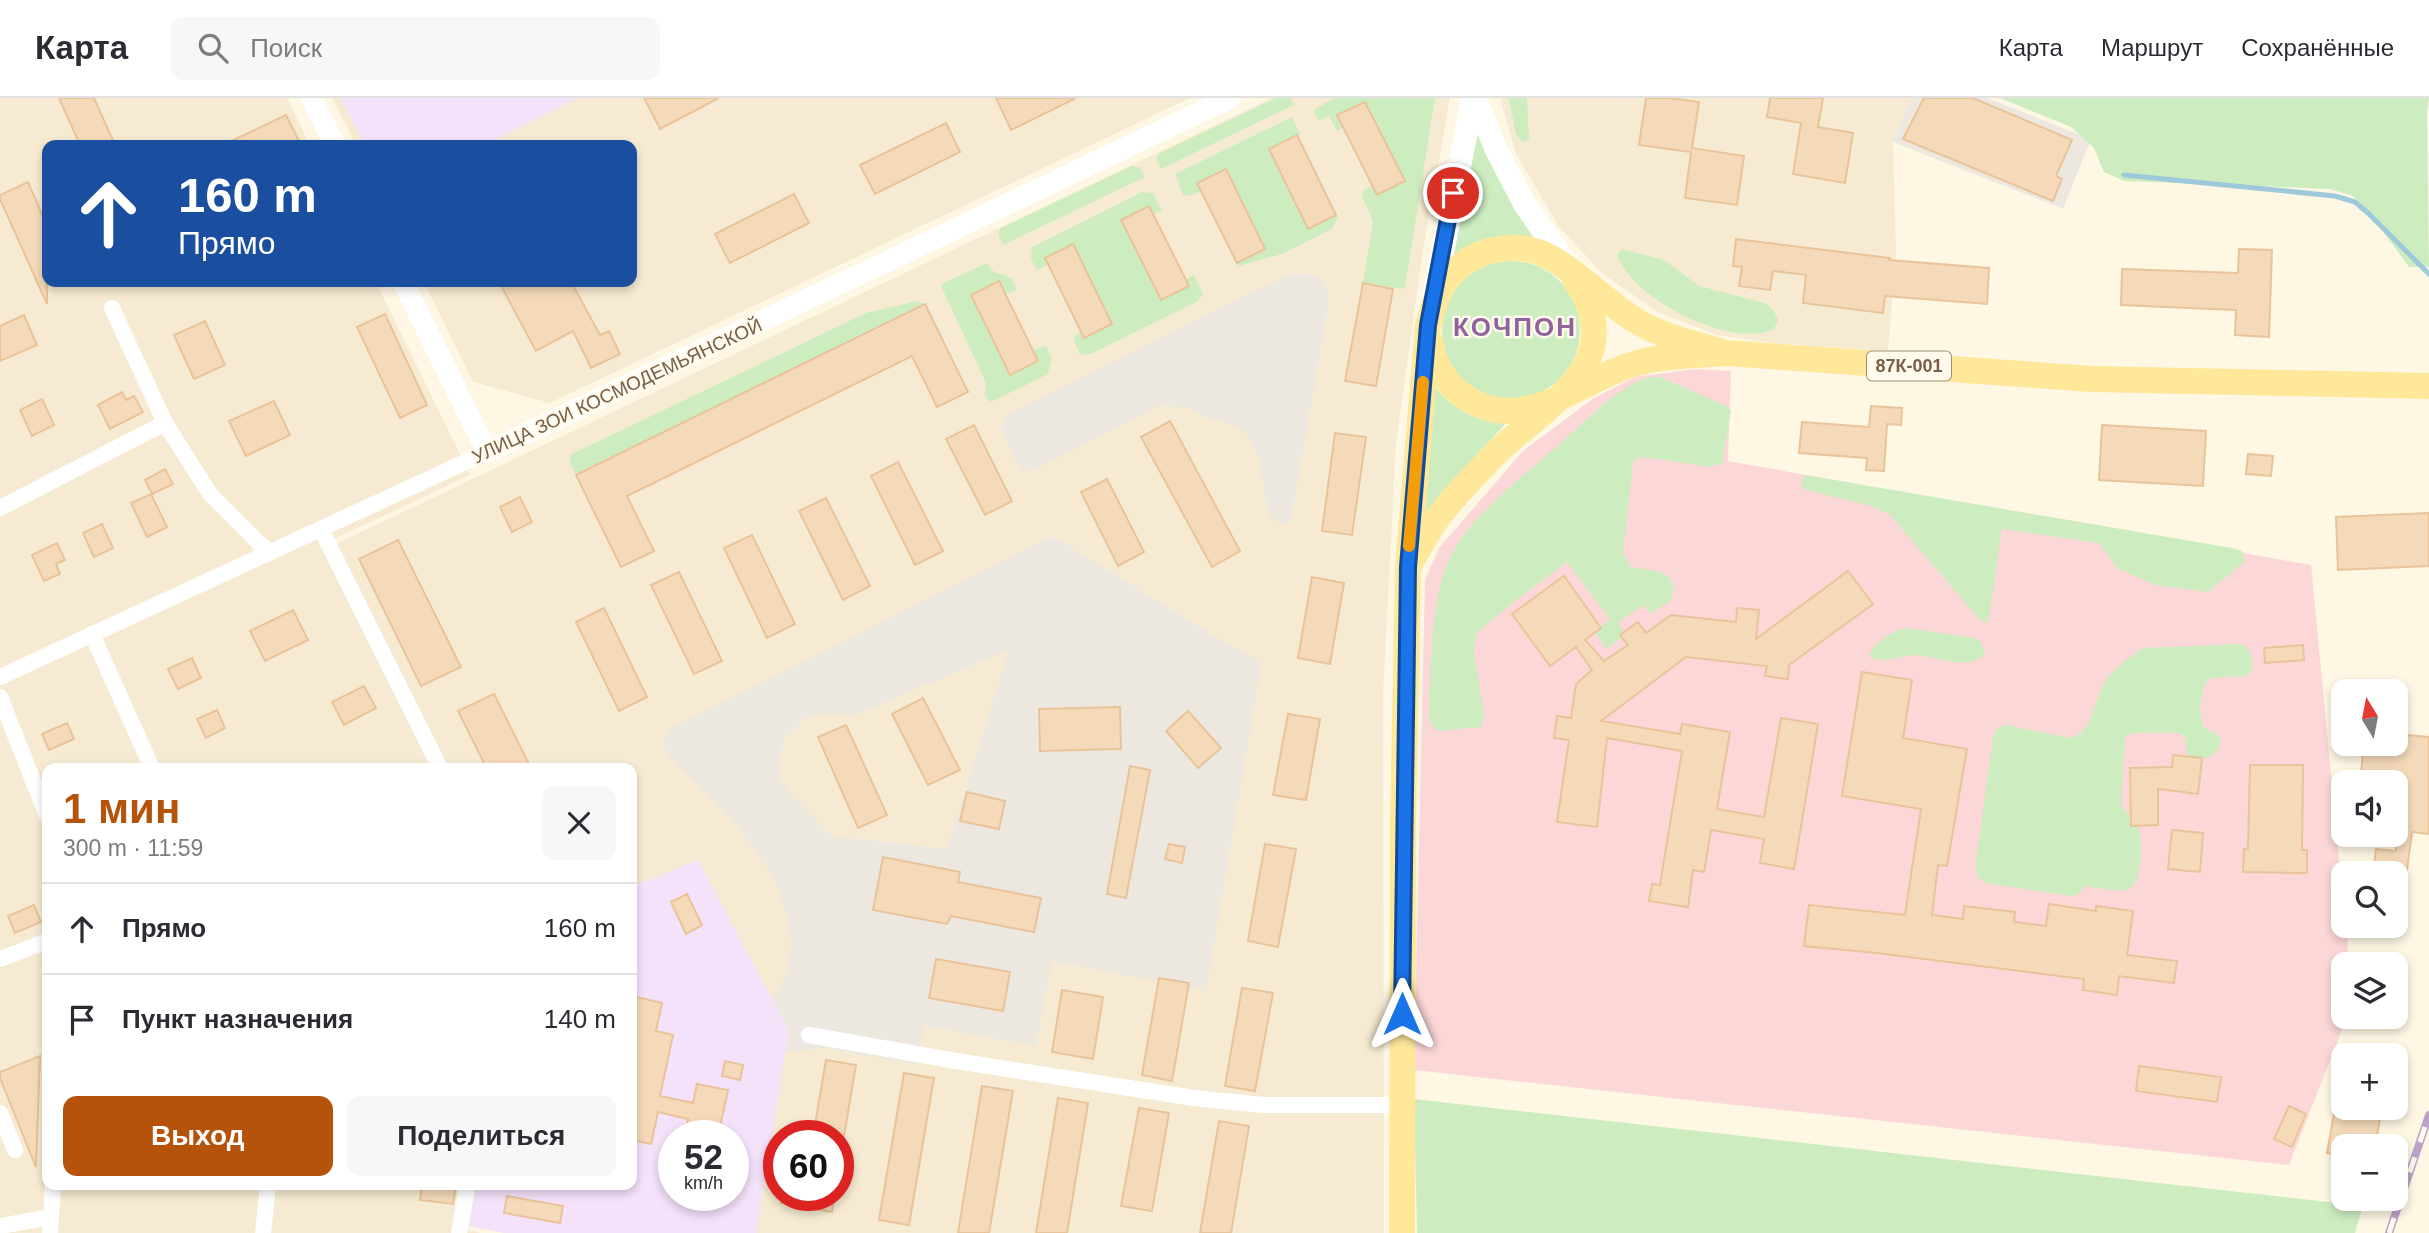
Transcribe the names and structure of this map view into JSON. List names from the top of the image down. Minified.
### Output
{"streets":{"main road":["87К-001"],"street":["УЛИЦА ЗОИ КОСМОДЕМЬЯНСКОЙ"]},"districts":["КОЧПОН"],"north":"top","page":{"header":"Карта","search":"Поиск","nav":["Карта","Маршрут","Сохранённые"],"turn":["160 m","Прямо"],"map_buttons":["+","−"],"heading":["1 мин","300 m · 11:59"],"list":[{"name":"Прямо","value":"160 m"},{"name":"Пункт назначения","value":"140 m"}],"buttons":["Выход","Поделиться"],"speed":"52 km/h","limit":"60"}}
